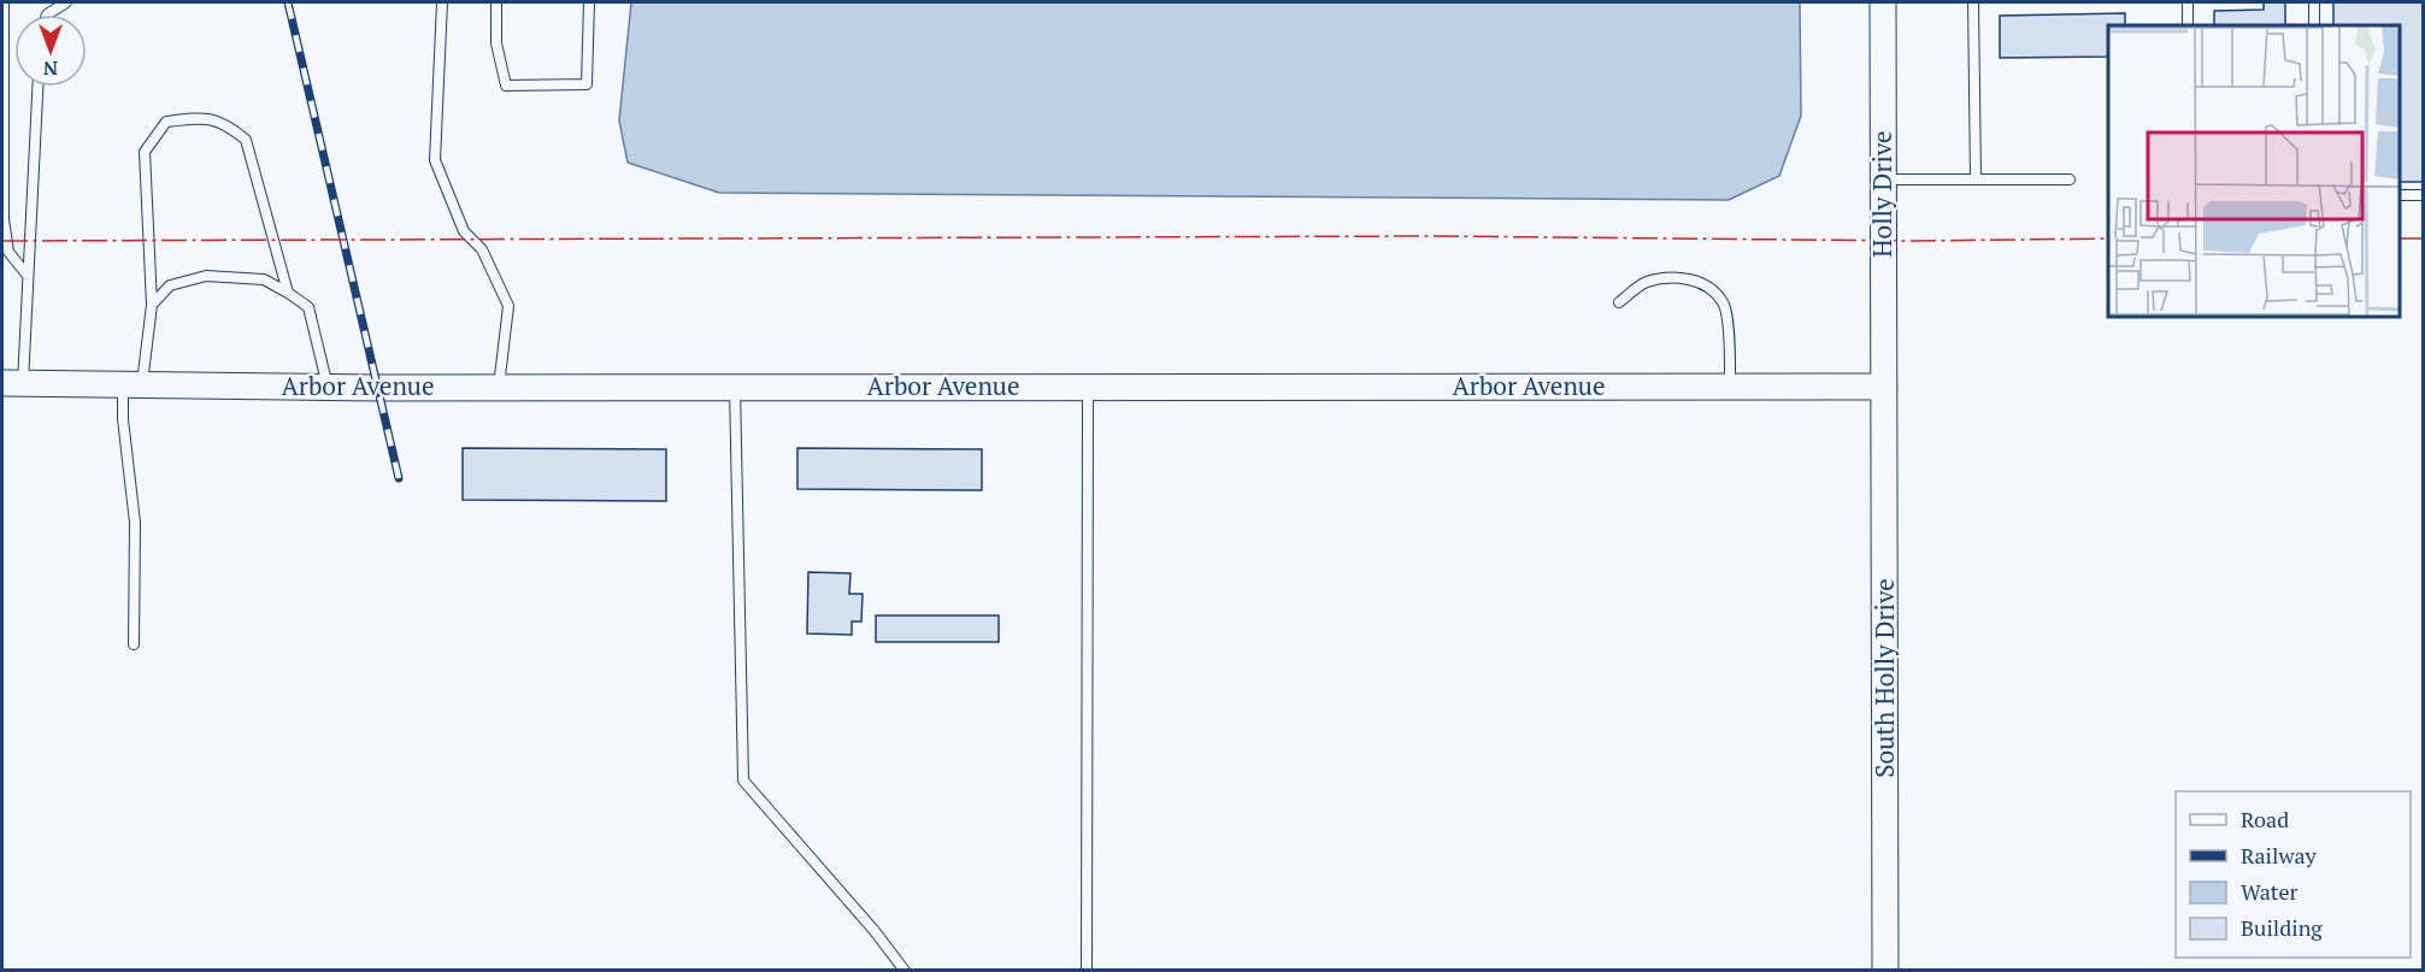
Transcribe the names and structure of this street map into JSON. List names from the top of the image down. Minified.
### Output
{"streets":{"street":["Holly Drive","Arbor Avenue","South Holly Drive"]},"crossings":[["Holly Drive","Arbor Avenue"],["Holly Drive","South Holly Drive"],["Arbor Avenue","South Holly Drive"]],"legend":["Road","Railway","Water","Building"],"north":"bottom"}
